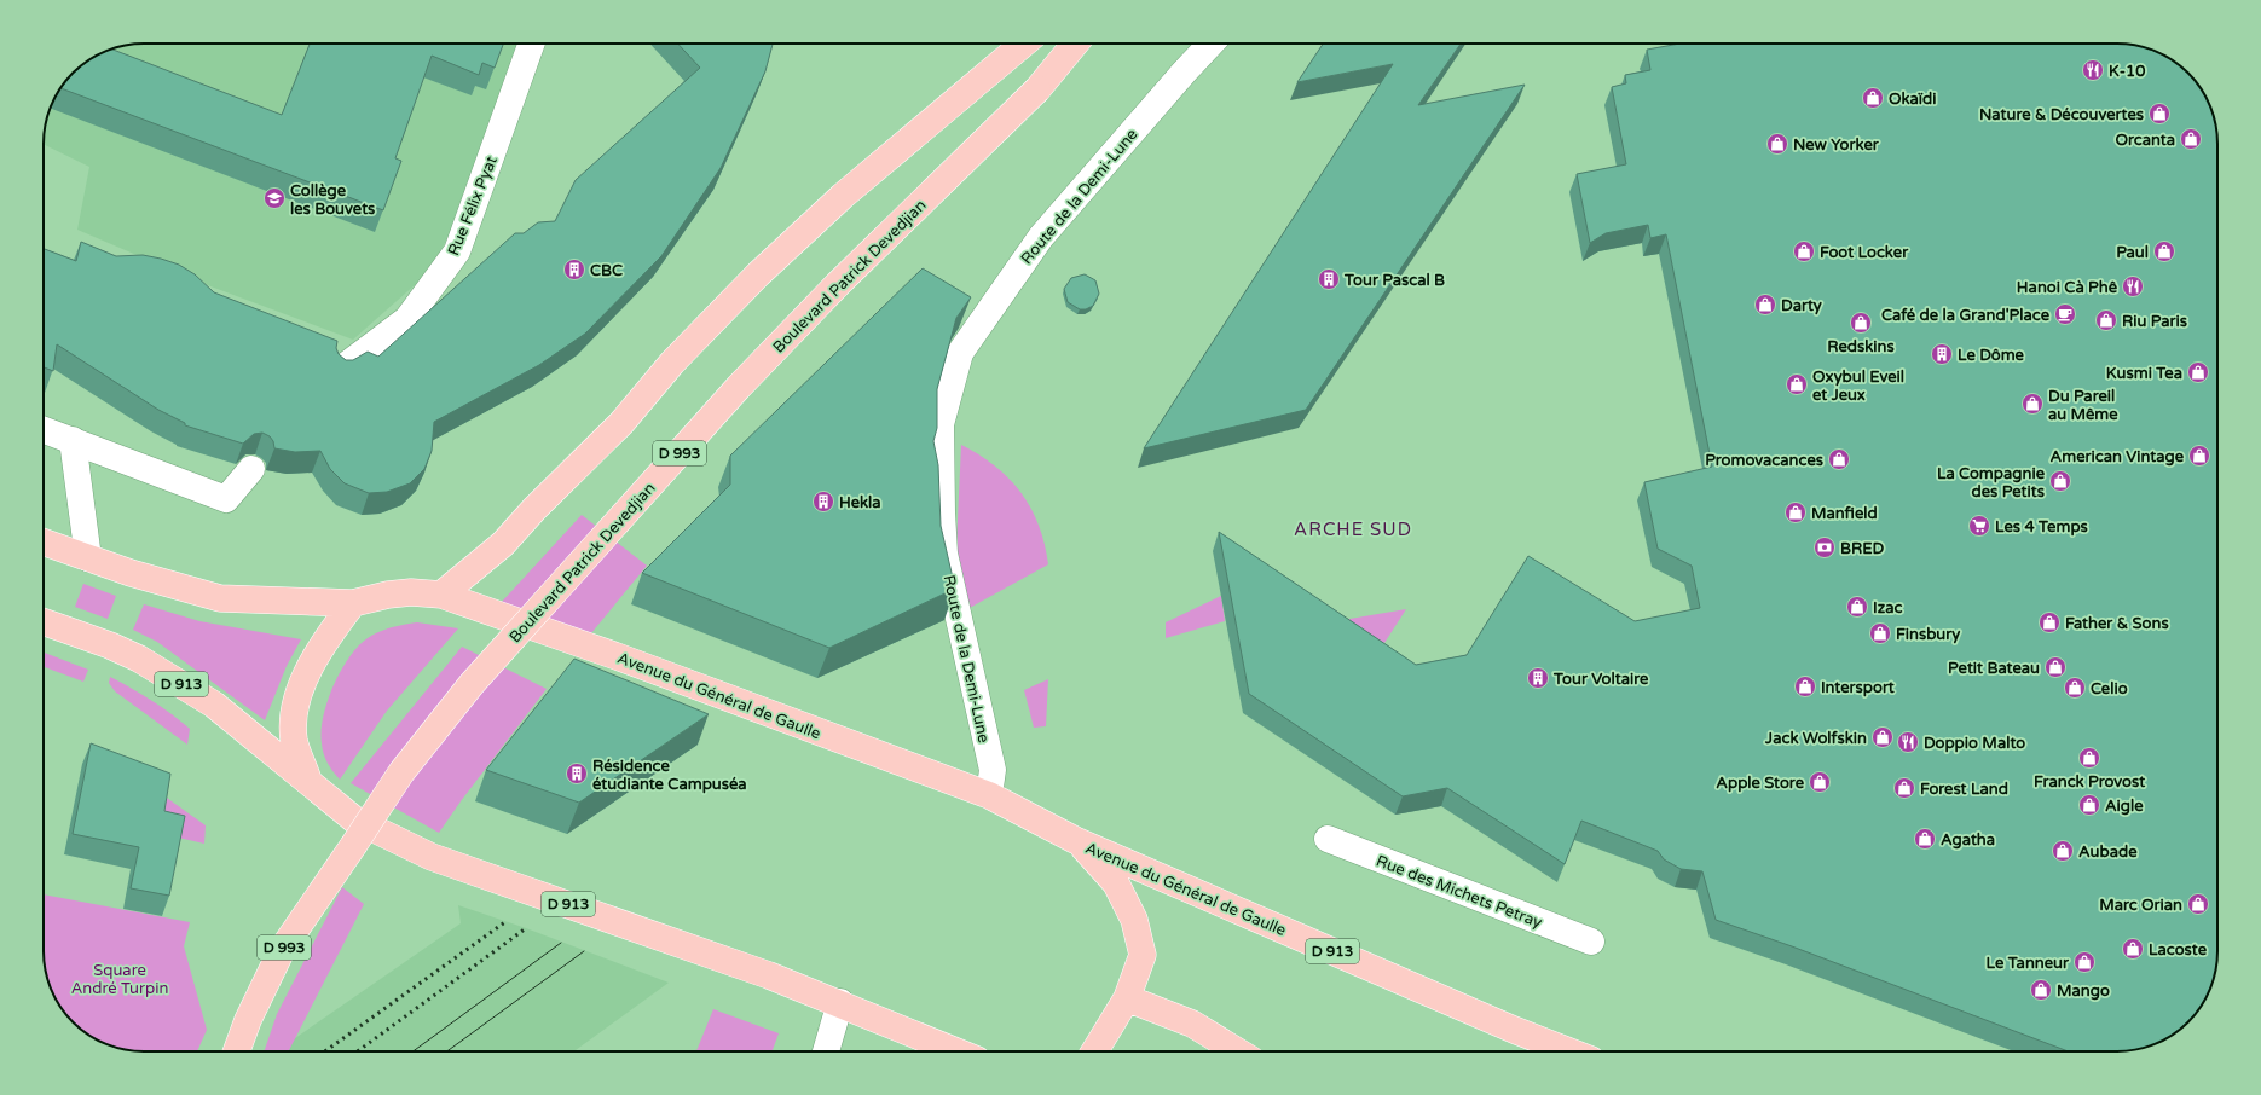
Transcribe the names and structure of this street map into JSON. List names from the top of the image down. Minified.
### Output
{"streets":{"main road":["Boulevard Patrick Devedjian","D 993","D 913","Avenue du Général de Gaulle"],"street":["Route de la Demi-Lune","Rue Félix Pyat","Rue des Michets Petray"]},"crossings":[["Route de la Demi-Lune","Avenue du Général de Gaulle"],["D 913","Avenue du Général de Gaulle"]],"districts":["ARCHE SUD"],"parks":["Square André Turpin"],"places":{"restaurant":["K-10","Hanoi Cà Phê","Doppio Malto"],"shop":["Okaïdi","Nature & Découvertes","Orcanta","New Yorker","Foot Locker","Paul","Darty","Riu Paris","Redskins","Kusmi Tea","Oxybul Eveil et Jeux","Du Pareil au Même","American Vintage","Promovacances","La Compagnie des Petits","Manfield","Izac","Father & Sons","Finsbury","Petit Bateau","Intersport","Celio","Jack Wolfskin","Franck Provost","Apple Store","Forest Land","Aigle","Agatha","Aubade","Marc Orian","Lacoste","Le Tanneur","Mango"],"school or university":["Collège les Bouvets"],"building":["CBC","Tour Pascal B","Le Dôme","Hekla","Tour Voltaire","Résidence étudiante Campuséa"],"cafe":["Café de la Grand'Place"],"supermarket":["Les 4 Temps"],"bank":["BRED"]}}
